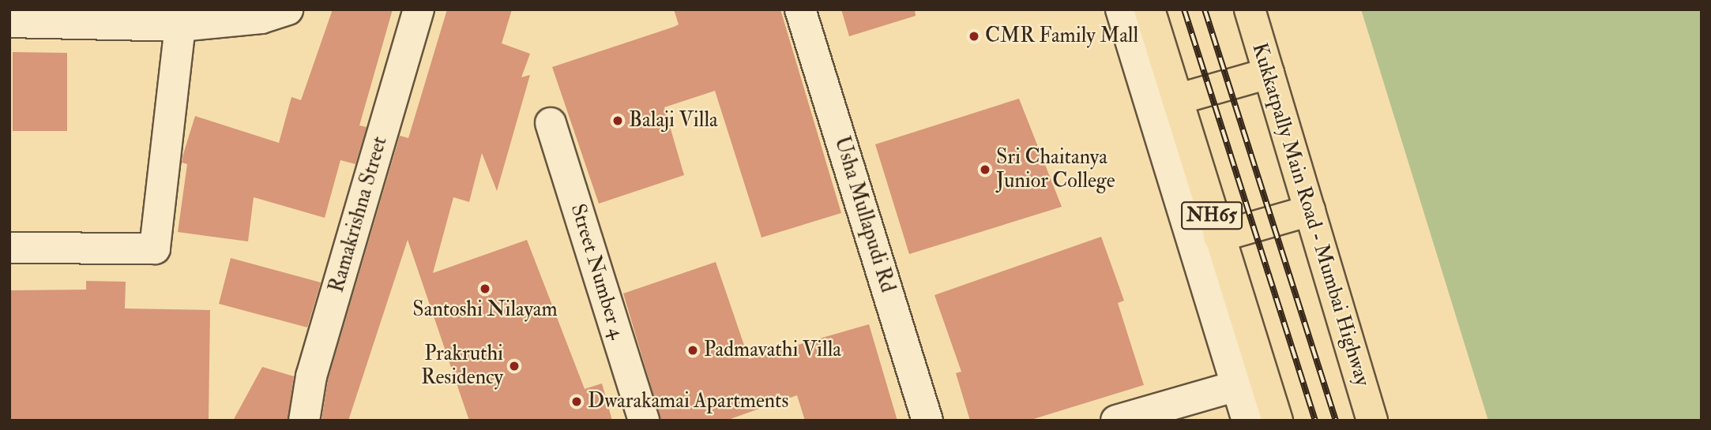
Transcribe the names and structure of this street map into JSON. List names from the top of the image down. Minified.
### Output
{"streets":{"highway":["Kukkatpally Main Road - Mumbai Highway","NH65"],"street":["Ramakrishna Street","Usha Mullapudi Rd","Street Number 4"]},"places":["CMR Family Mall","Balaji Villa","Sri Chaitanya Junior College","Santoshi Nilayam","Padmavathi Villa","Prakruthi Residency","Dwarakamai Apartments"]}
